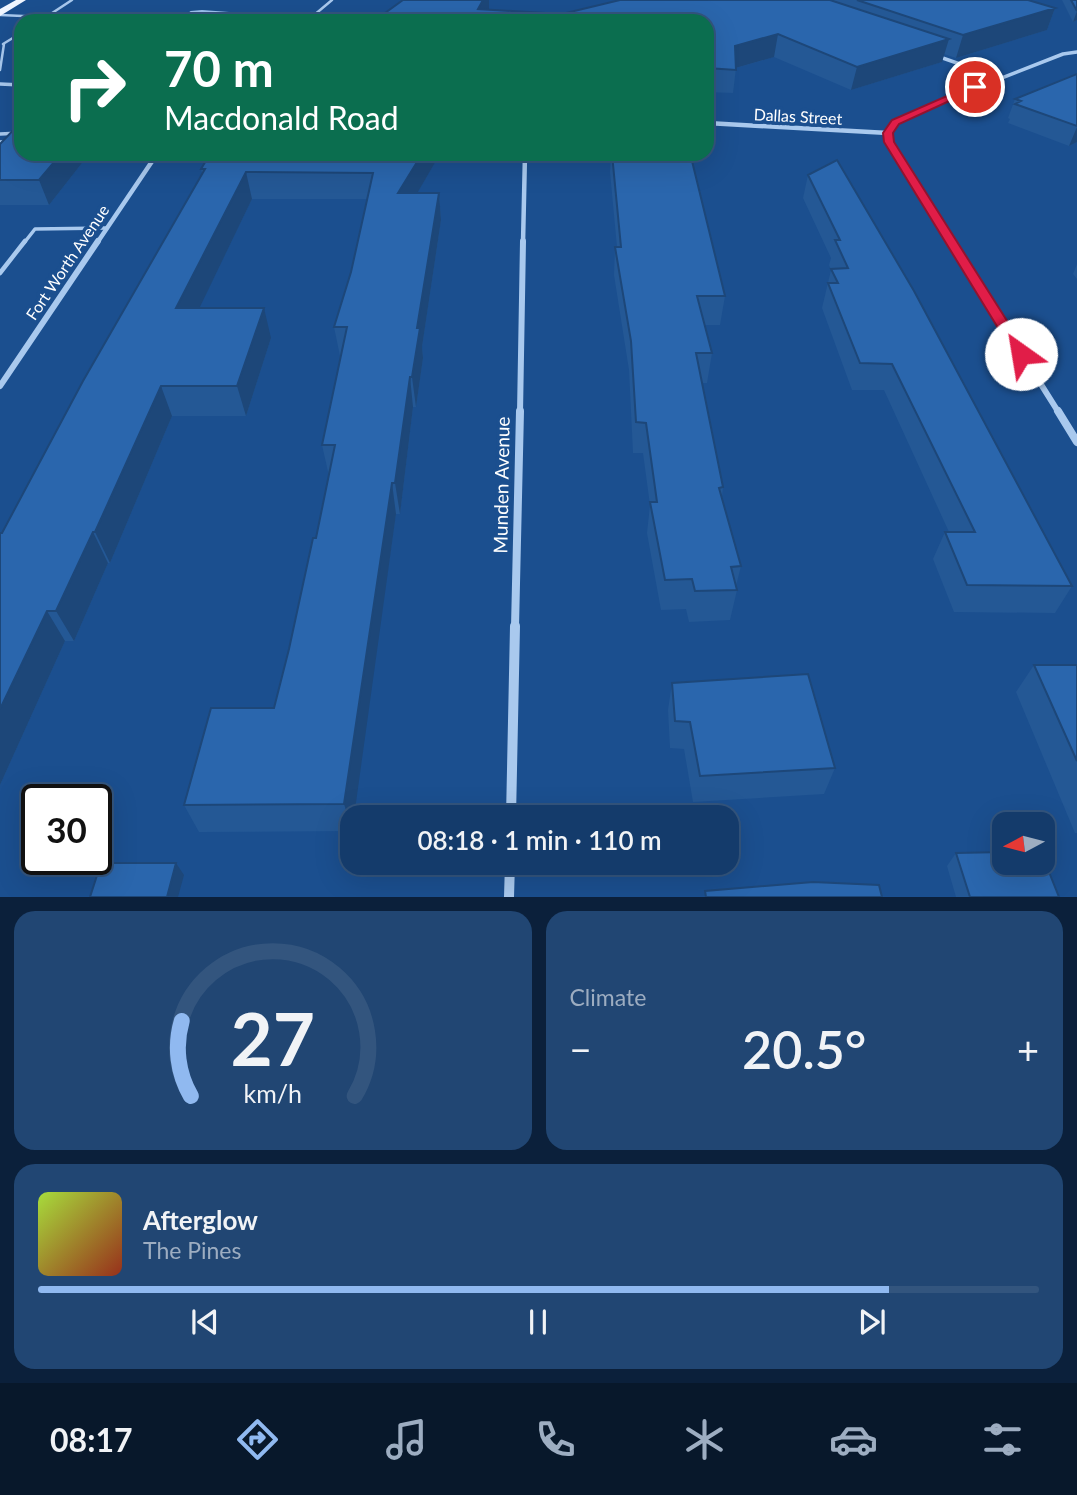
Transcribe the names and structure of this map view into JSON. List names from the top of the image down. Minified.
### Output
{"streets":{"street":["Dallas Street","Fort Worth Avenue","Munden Avenue"]},"north":"left","page":{"turn":["70 m","Macdonald Road"],"limit":"30","trip":"08:18 · 1 min · 110 m","tile":"Climate","heat":["−","20.5°","+"],"song":["Afterglow","The Pines"],"tabs":"08:17","gauge":["27","km/h"]}}
